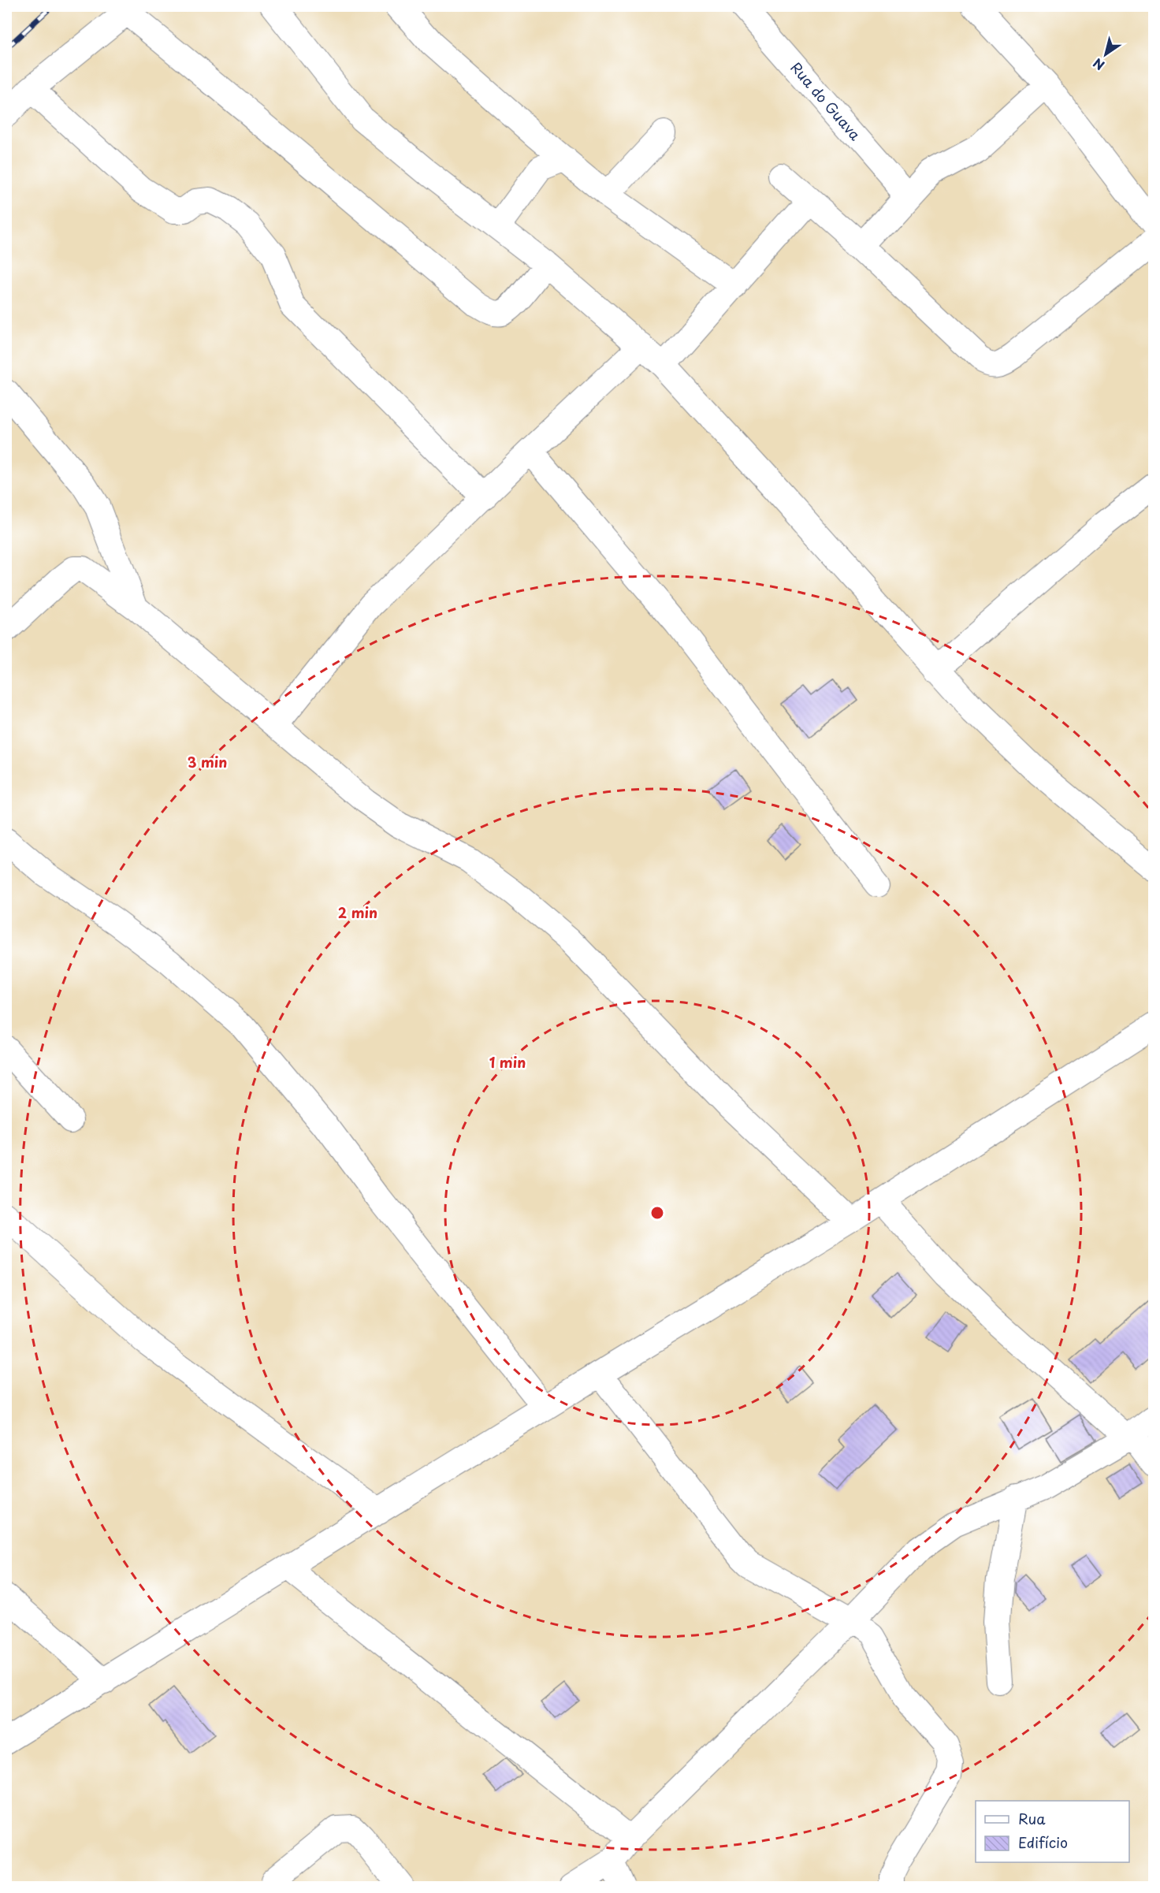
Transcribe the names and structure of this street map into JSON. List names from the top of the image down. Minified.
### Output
{"streets":{"street":["Rua do Guava"]},"legend":["Rua","Edifício"],"north":"bottom left","rings":["3 min","2 min","1 min"]}
